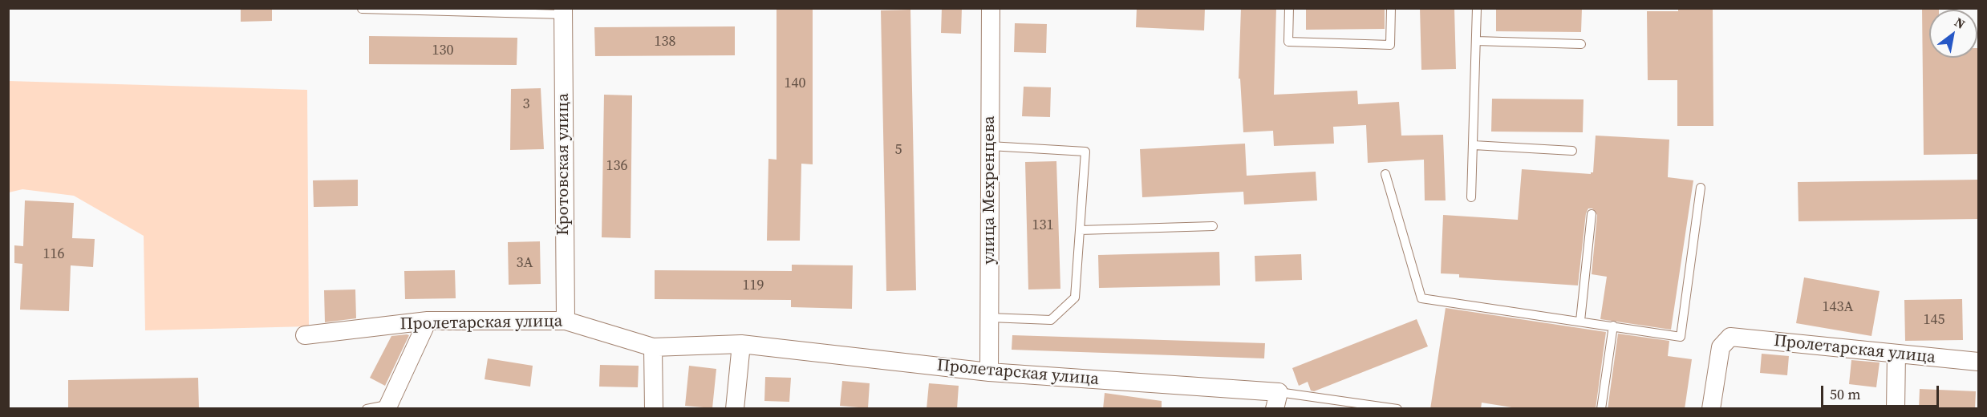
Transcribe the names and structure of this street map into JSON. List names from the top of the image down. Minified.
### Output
{"streets":{"street":["Кротовская улица","улица Мехренцева","Пролетарская улица"]},"crossings":[["Кротовская улица","Пролетарская улица"],["улица Мехренцева","Пролетарская улица"]],"house_numbers":["138","130","140","3","5","136","131","116","3А","119","143А","145"],"scale_bar":"50 m","north":"top right"}
